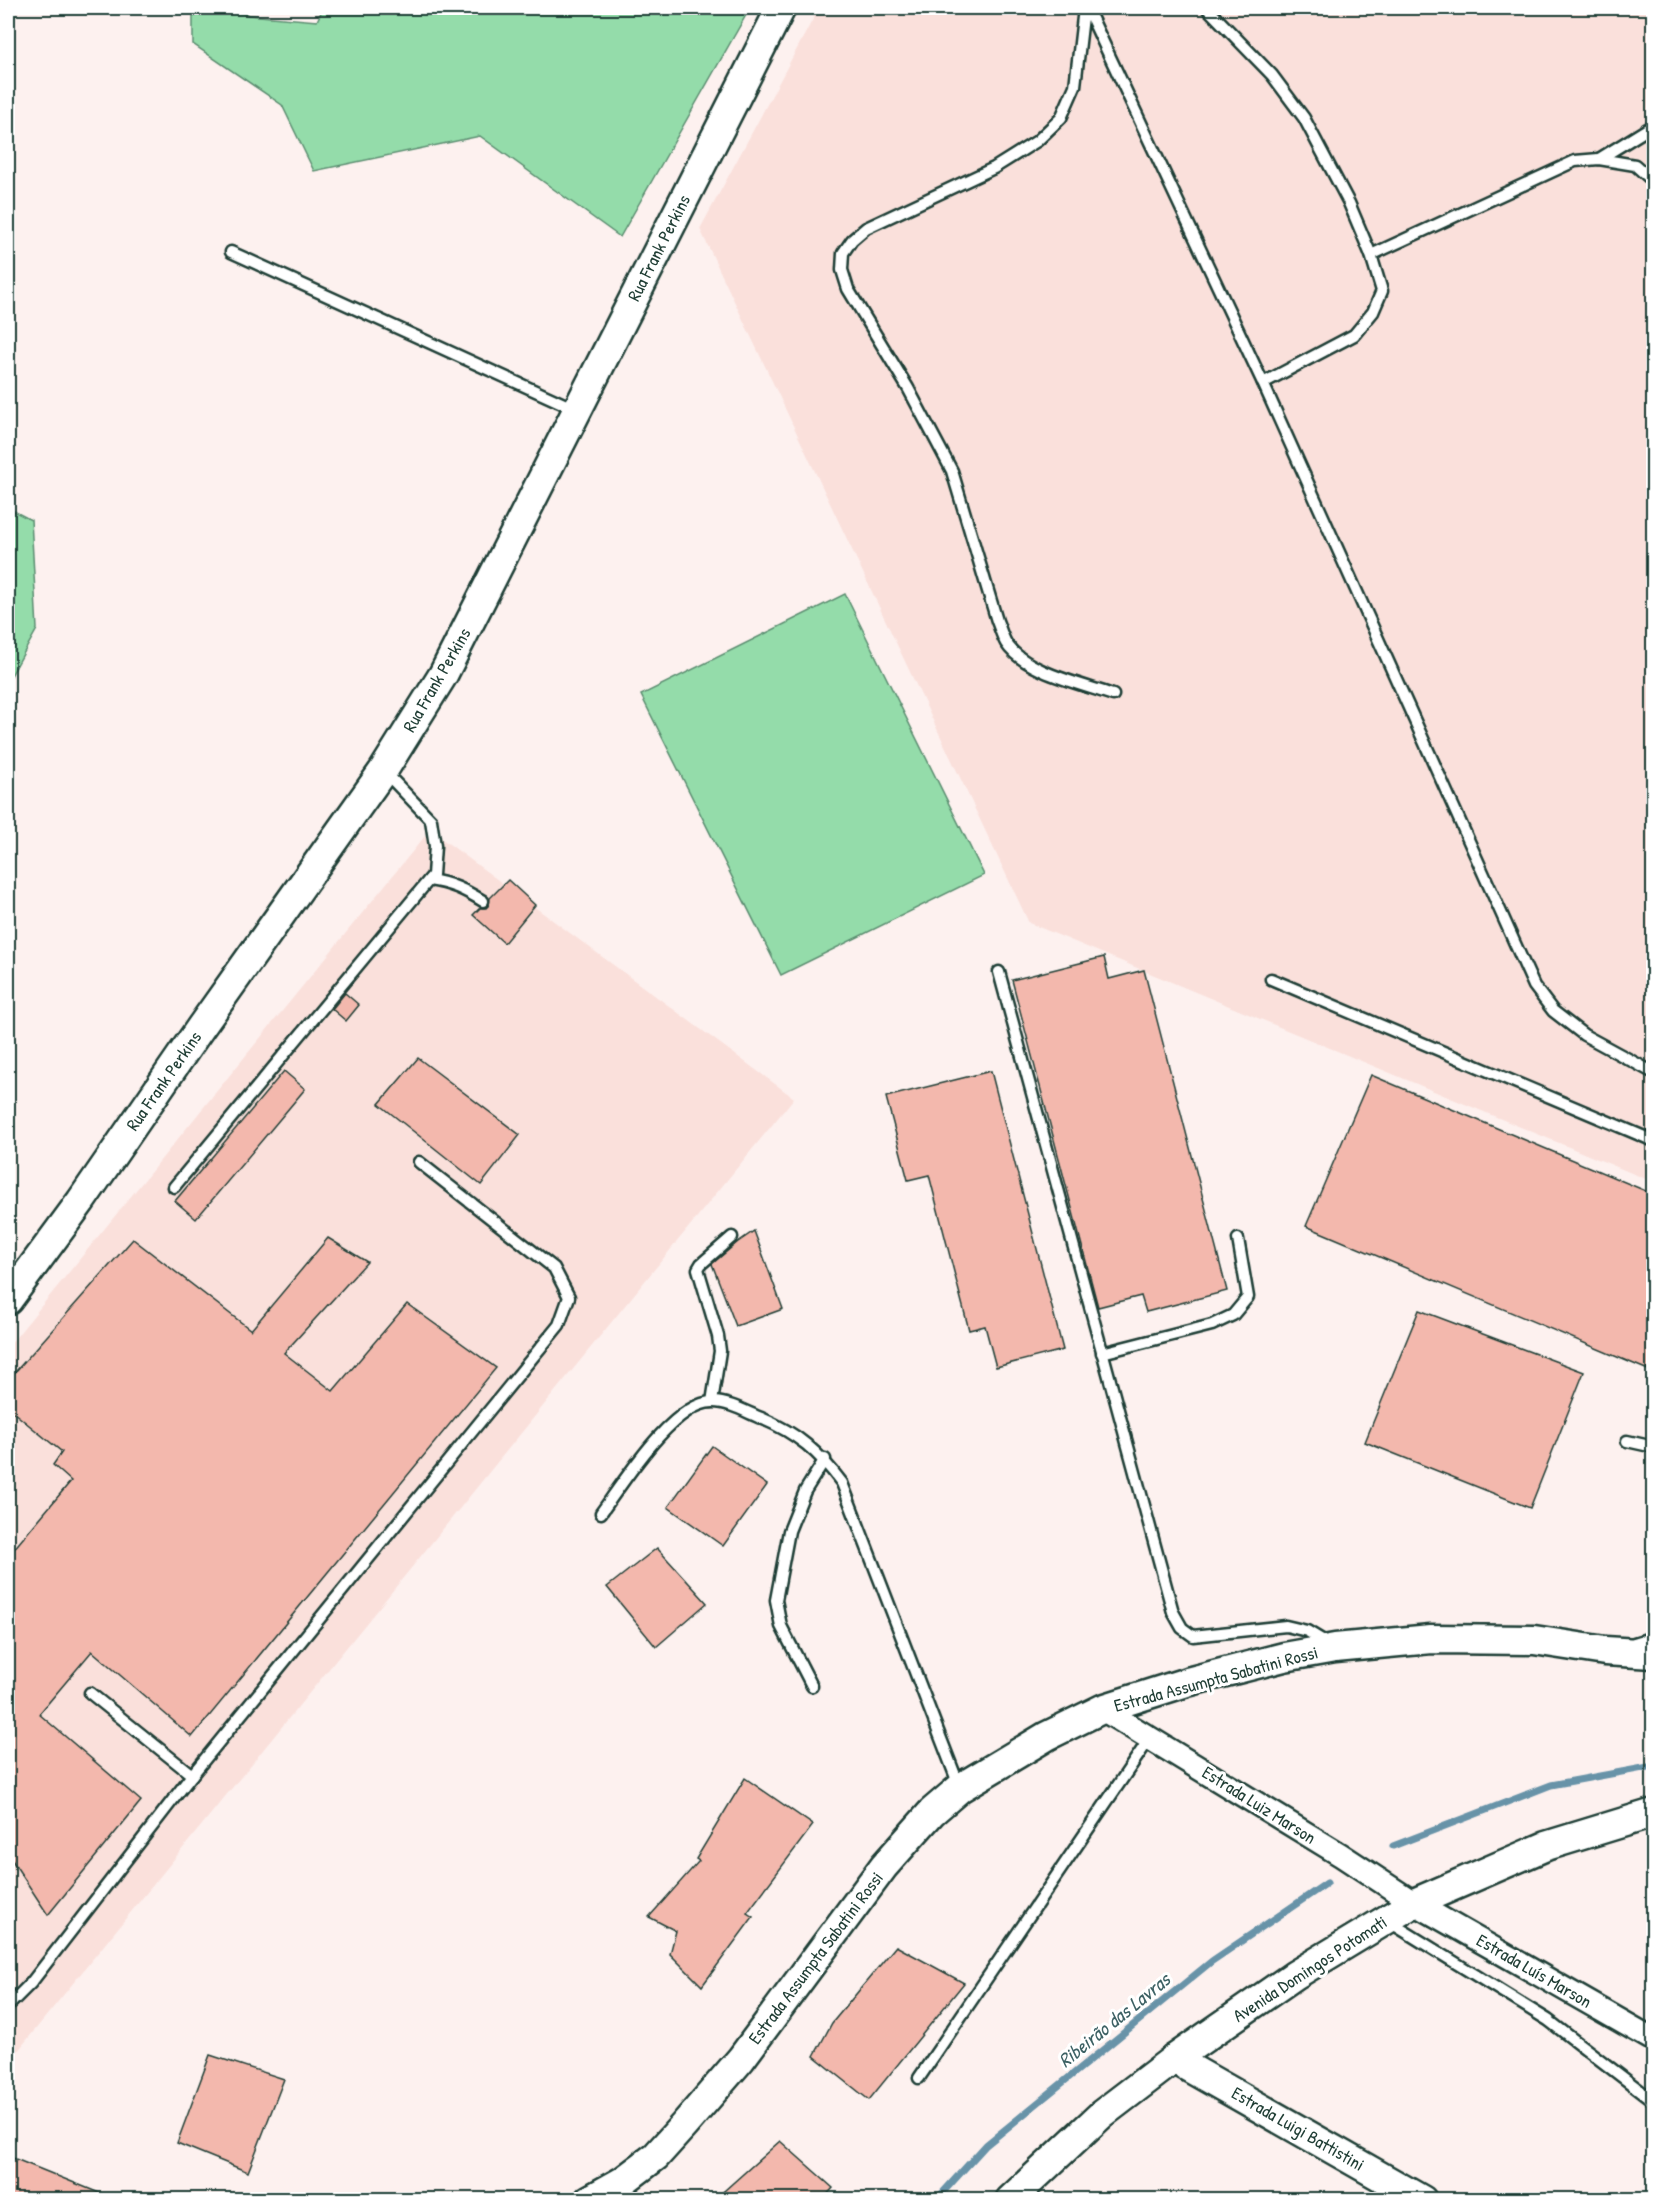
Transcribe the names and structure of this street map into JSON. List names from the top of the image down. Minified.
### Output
{"streets":{"street":["Rua Frank Perkins","Estrada Assumpta Sabatini Rossi","Estrada Luiz Marson","Avenida Domingos Potomati","Estrada Luís Marson","Estrada Luigi Battistini"]},"crossings":[["Estrada Assumpta Sabatini Rossi","Estrada Luiz Marson"],["Estrada Luiz Marson","Avenida Domingos Potomati"],["Estrada Luiz Marson","Estrada Luís Marson"],["Avenida Domingos Potomati","Estrada Luís Marson"],["Avenida Domingos Potomati","Estrada Luigi Battistini"]],"water":["Ribeirão das Lavras"]}
